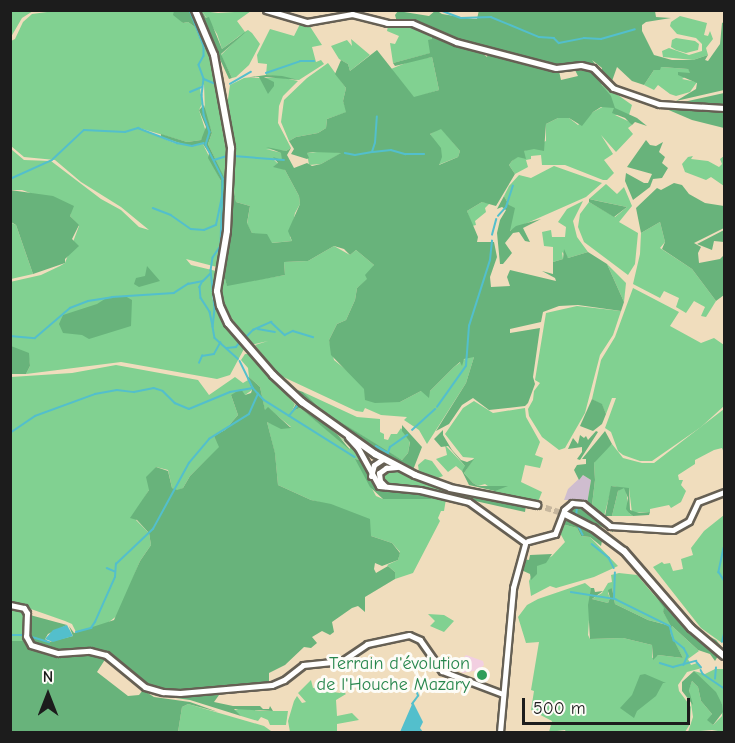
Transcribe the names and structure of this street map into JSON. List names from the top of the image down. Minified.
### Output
{"places":["Terrain d'évolution de l'Houche Mazary"],"scale_bar":"500 m","north":"top"}
